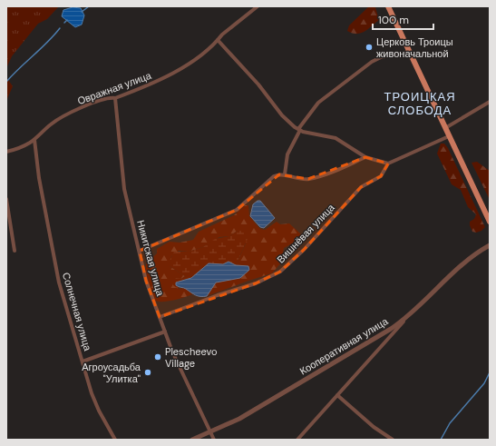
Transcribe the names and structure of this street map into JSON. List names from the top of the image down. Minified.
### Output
{"streets":{"street":["Овражная улица","Вишнёвая улица","Никитская улица","Солнечная улица","Кооперативная улица"]},"crossings":[["Овражная улица","Никитская улица"],["Овражная улица","Солнечная улица"],["Вишнёвая улица","Никитская улица"],["Никитская улица","Кооперативная улица"]],"districts":["ТРОИЦКАЯ СЛОБОДА"],"places":["Церковь Троицы живоначальной","Plescheevo Village","Агроусадьба \"Улитка\""],"scale_bar":"100 m"}
